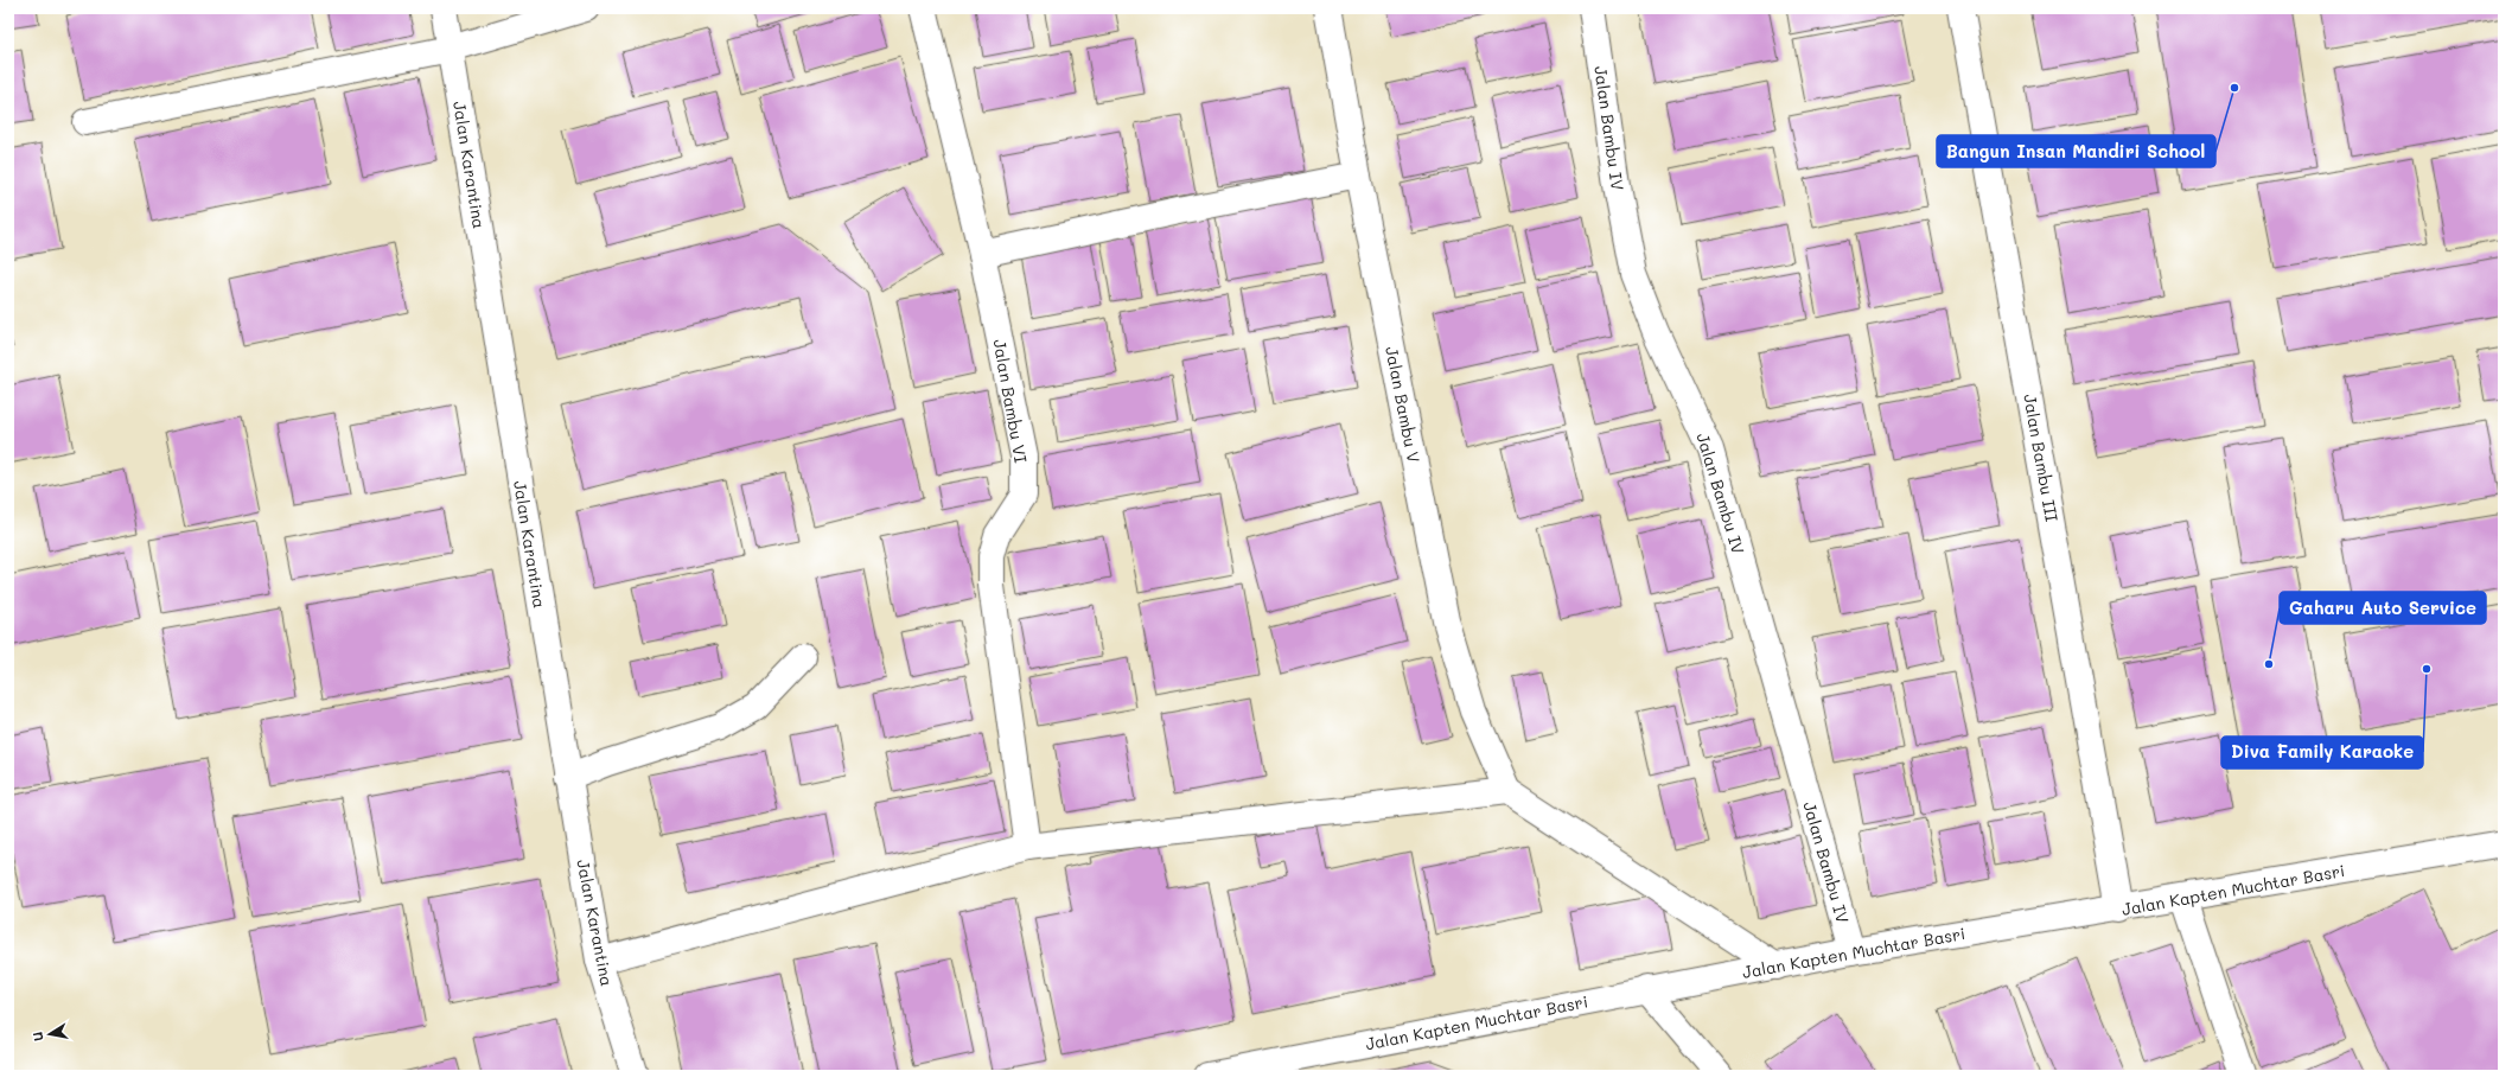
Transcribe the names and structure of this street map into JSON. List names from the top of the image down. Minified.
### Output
{"streets":{"street":["Jalan Bambu IV","Jalan Karantina","Jalan Bambu VI","Jalan Bambu V","Jalan Bambu III","Jalan Kapten Muchtar Basri"]},"crossings":[["Jalan Bambu IV","Jalan Kapten Muchtar Basri"],["Jalan Bambu III","Jalan Kapten Muchtar Basri"]],"places":["Bangun Insan Mandiri School","Gaharu Auto Service","Diva Family Karaoke"],"north":"left"}
